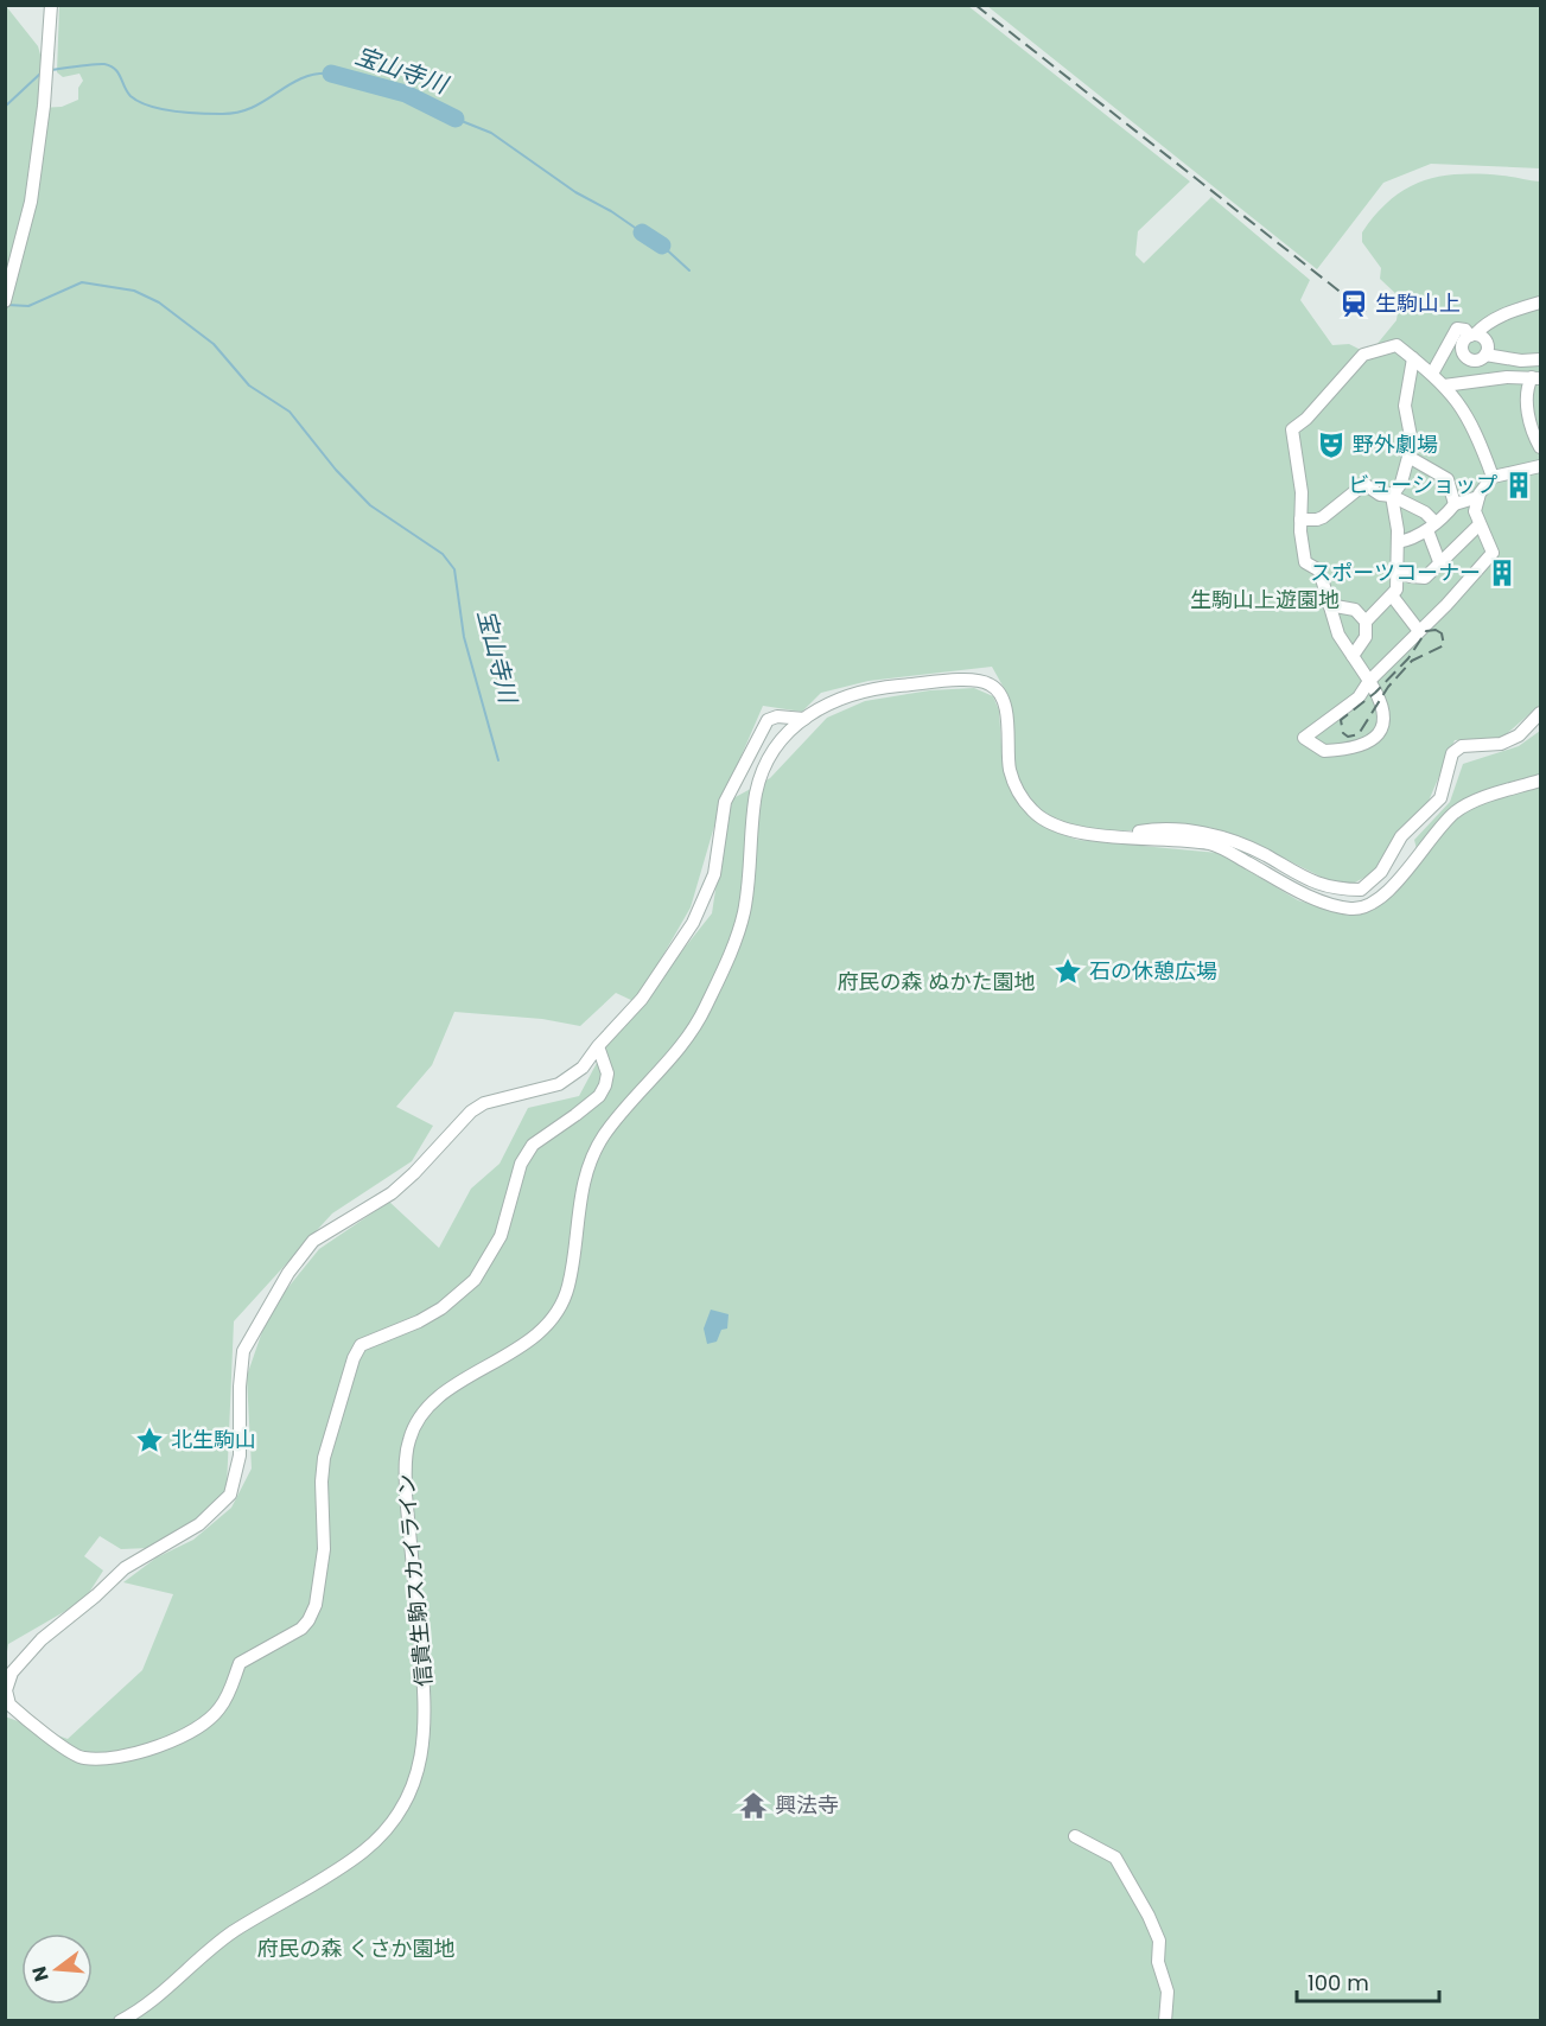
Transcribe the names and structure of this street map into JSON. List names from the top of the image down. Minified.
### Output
{"streets":{"street":["信貴生駒スカイライン"]},"water":["宝山寺川"],"parks":["生駒山上遊園地","府民の森 ぬかた園地","府民の森 くさか園地"],"places":{"station":["生駒山上"],"theatre":["野外劇場"],"building":["ビューショップ","スポーツコーナー"],"place":["石の休憩広場","北生駒山"],"temple":["興法寺"]},"scale_bar":"100 m","north":"left"}
